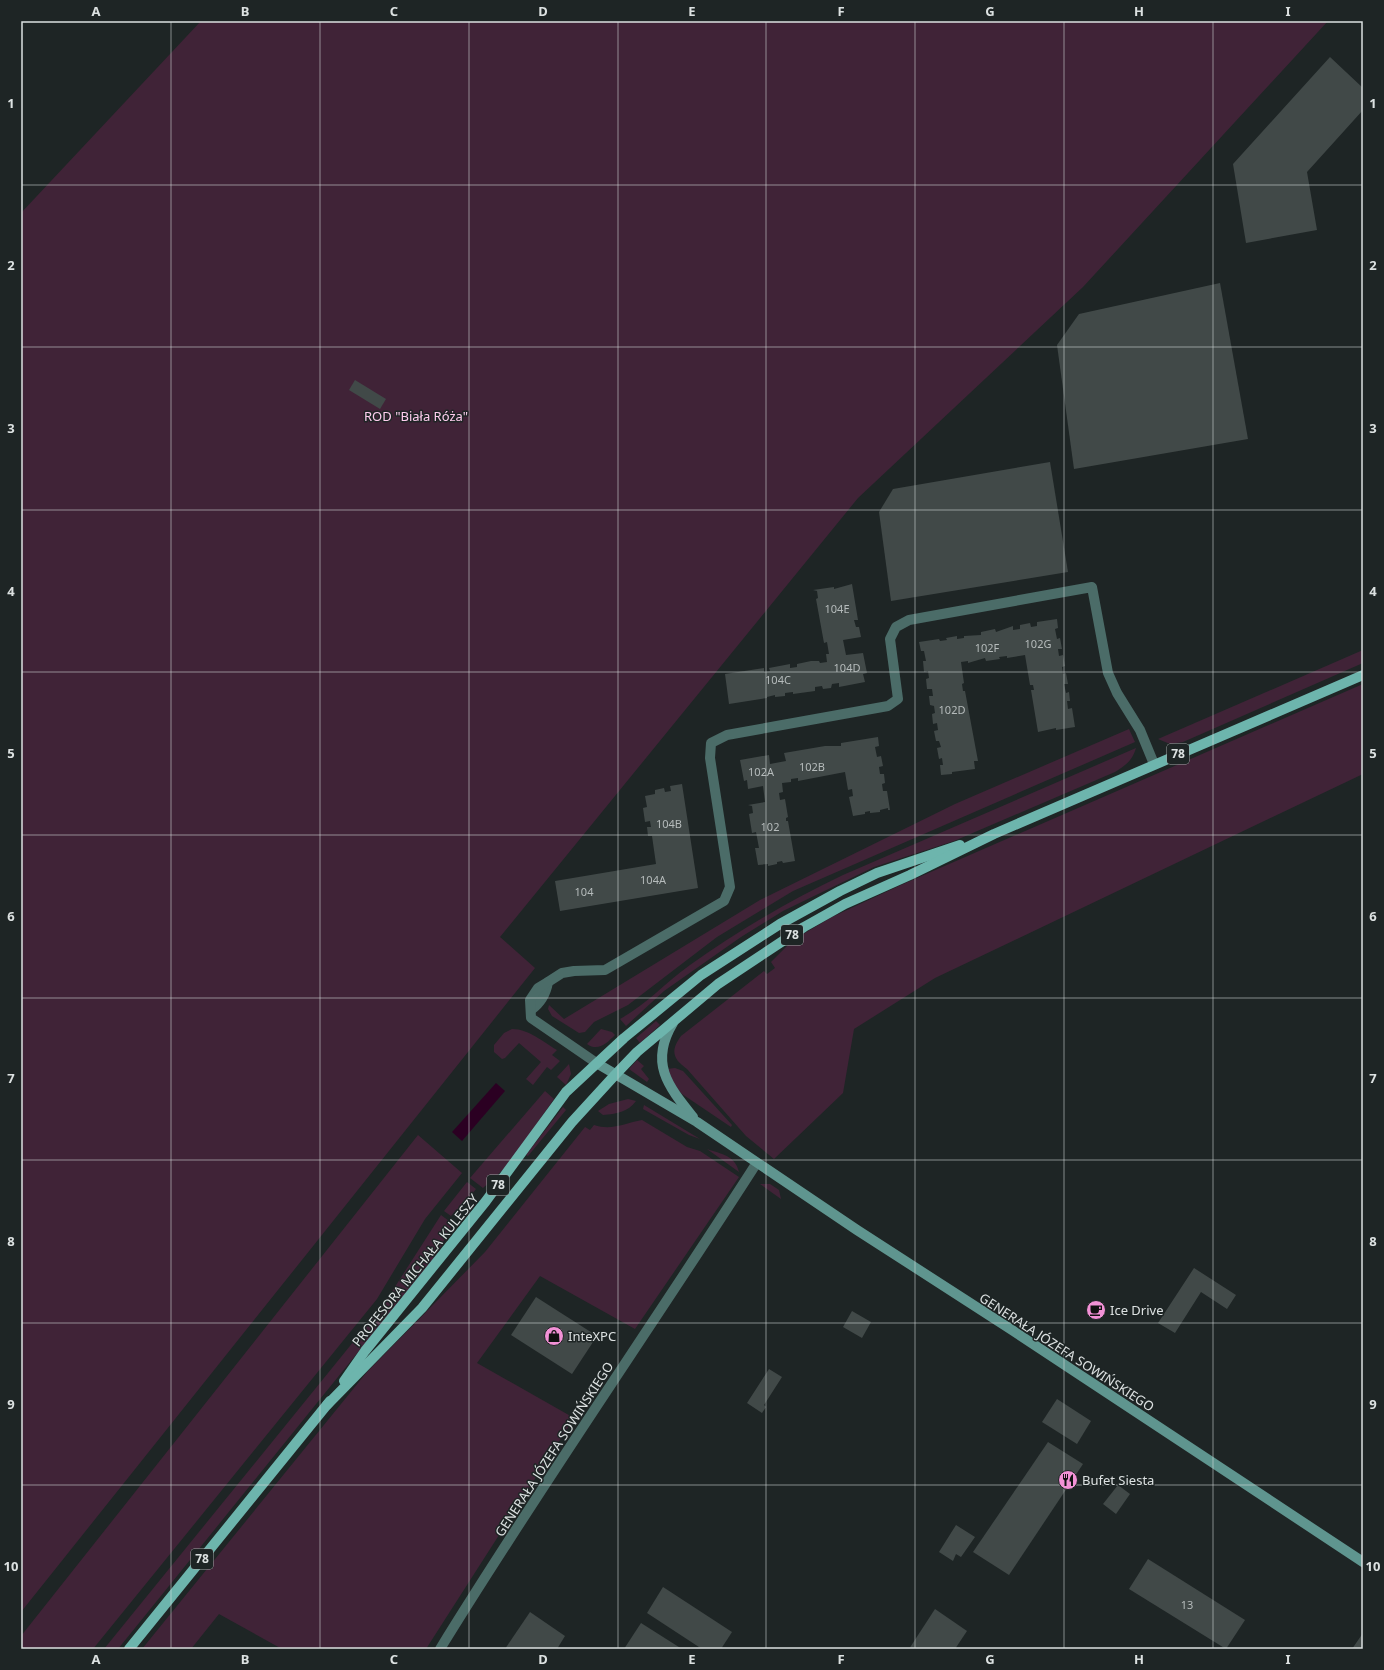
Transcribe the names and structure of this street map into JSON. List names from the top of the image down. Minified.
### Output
{"streets":{"main road":["78","PROFESORA MICHAŁA KULESZY"],"street":["GENERAŁA JÓZEFA SOWIŃSKIEGO"]},"crossings":[["PROFESORA MICHAŁA KULESZY","GENERAŁA JÓZEFA SOWIŃSKIEGO"]],"parks":["ROD \"Biała Róża\""],"places":{"cafe":["Ice Drive"],"shop":["InteXPC"],"restaurant":["Bufet Siesta"]},"house_numbers":["104E","102G","102F","104D","104C","102D","102B","102A","104B","102","104A","104","13"],"grid":{"columns":["A","B","C","D","E","F","G","H","I"],"rows":["1","2","3","4","5","6","7","8","9","10"]}}
